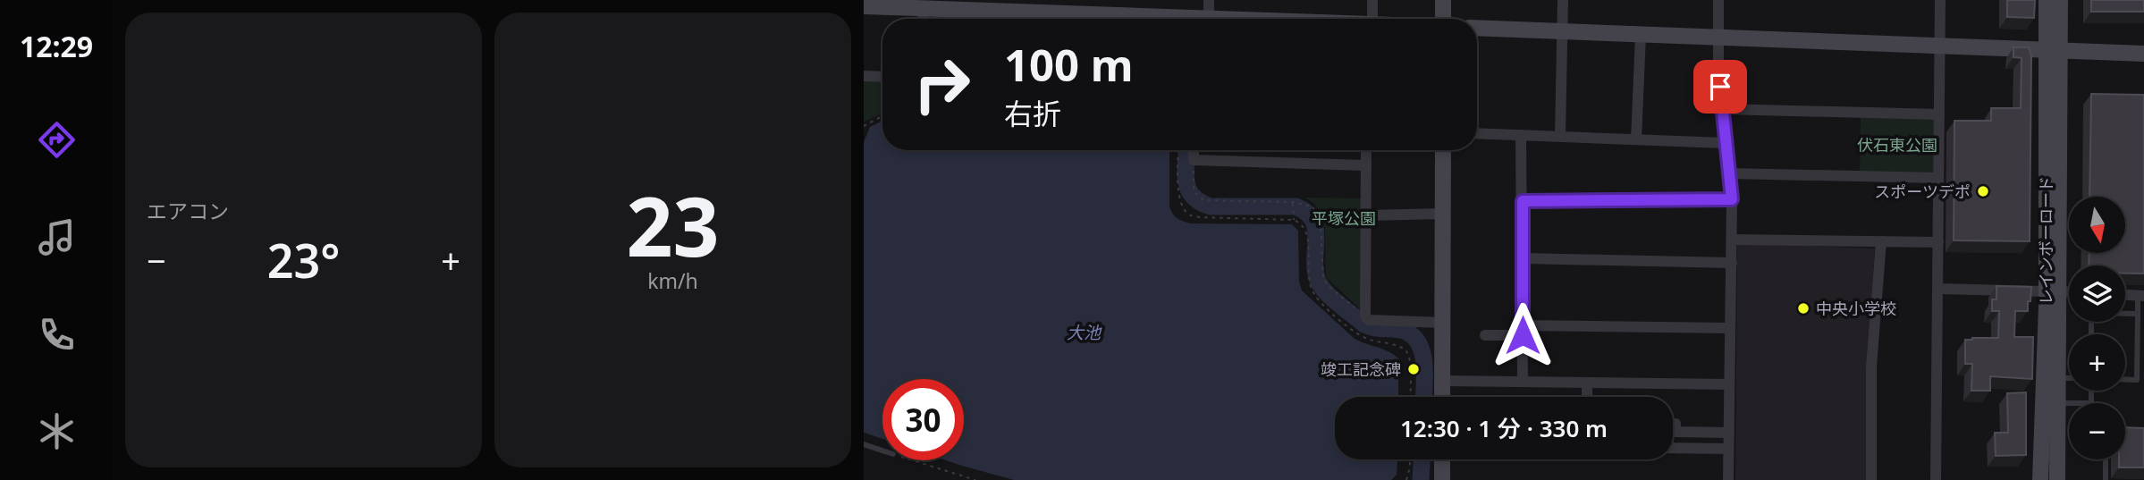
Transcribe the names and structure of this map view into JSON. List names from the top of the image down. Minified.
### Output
{"streets":{"street":["レインボーロード"]},"water":["大池"],"parks":["伏石東公園","平塚公園"],"places":["スポーツデポ","中央小学校","竣工記念碑"],"north":"bottom","page":{"tabs":"12:29","tile":["エアコン",["23","km/h"]],"turn":["100 m","右折"],"map_buttons":["+","−"],"heat":["−","23°","+"],"limit":"30","trip":"12:30 · 1 分 · 330 m"}}
